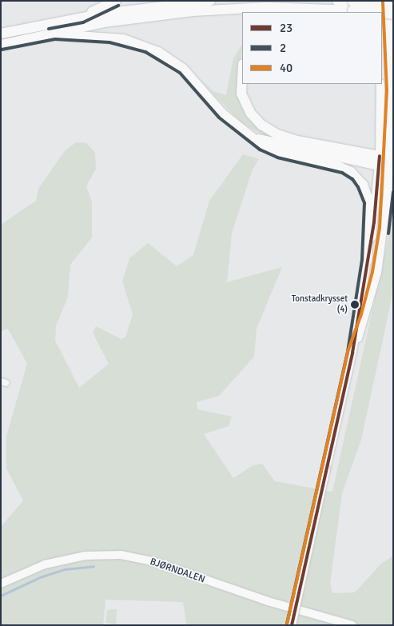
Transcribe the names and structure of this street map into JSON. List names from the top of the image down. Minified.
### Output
{"streets":{"main road":["BJØRNDALEN"]},"places":["Tonstadkrysset (4)"],"lines":["transit line 40","transit line 2","transit line 23"],"legend":["23","2","40"]}
